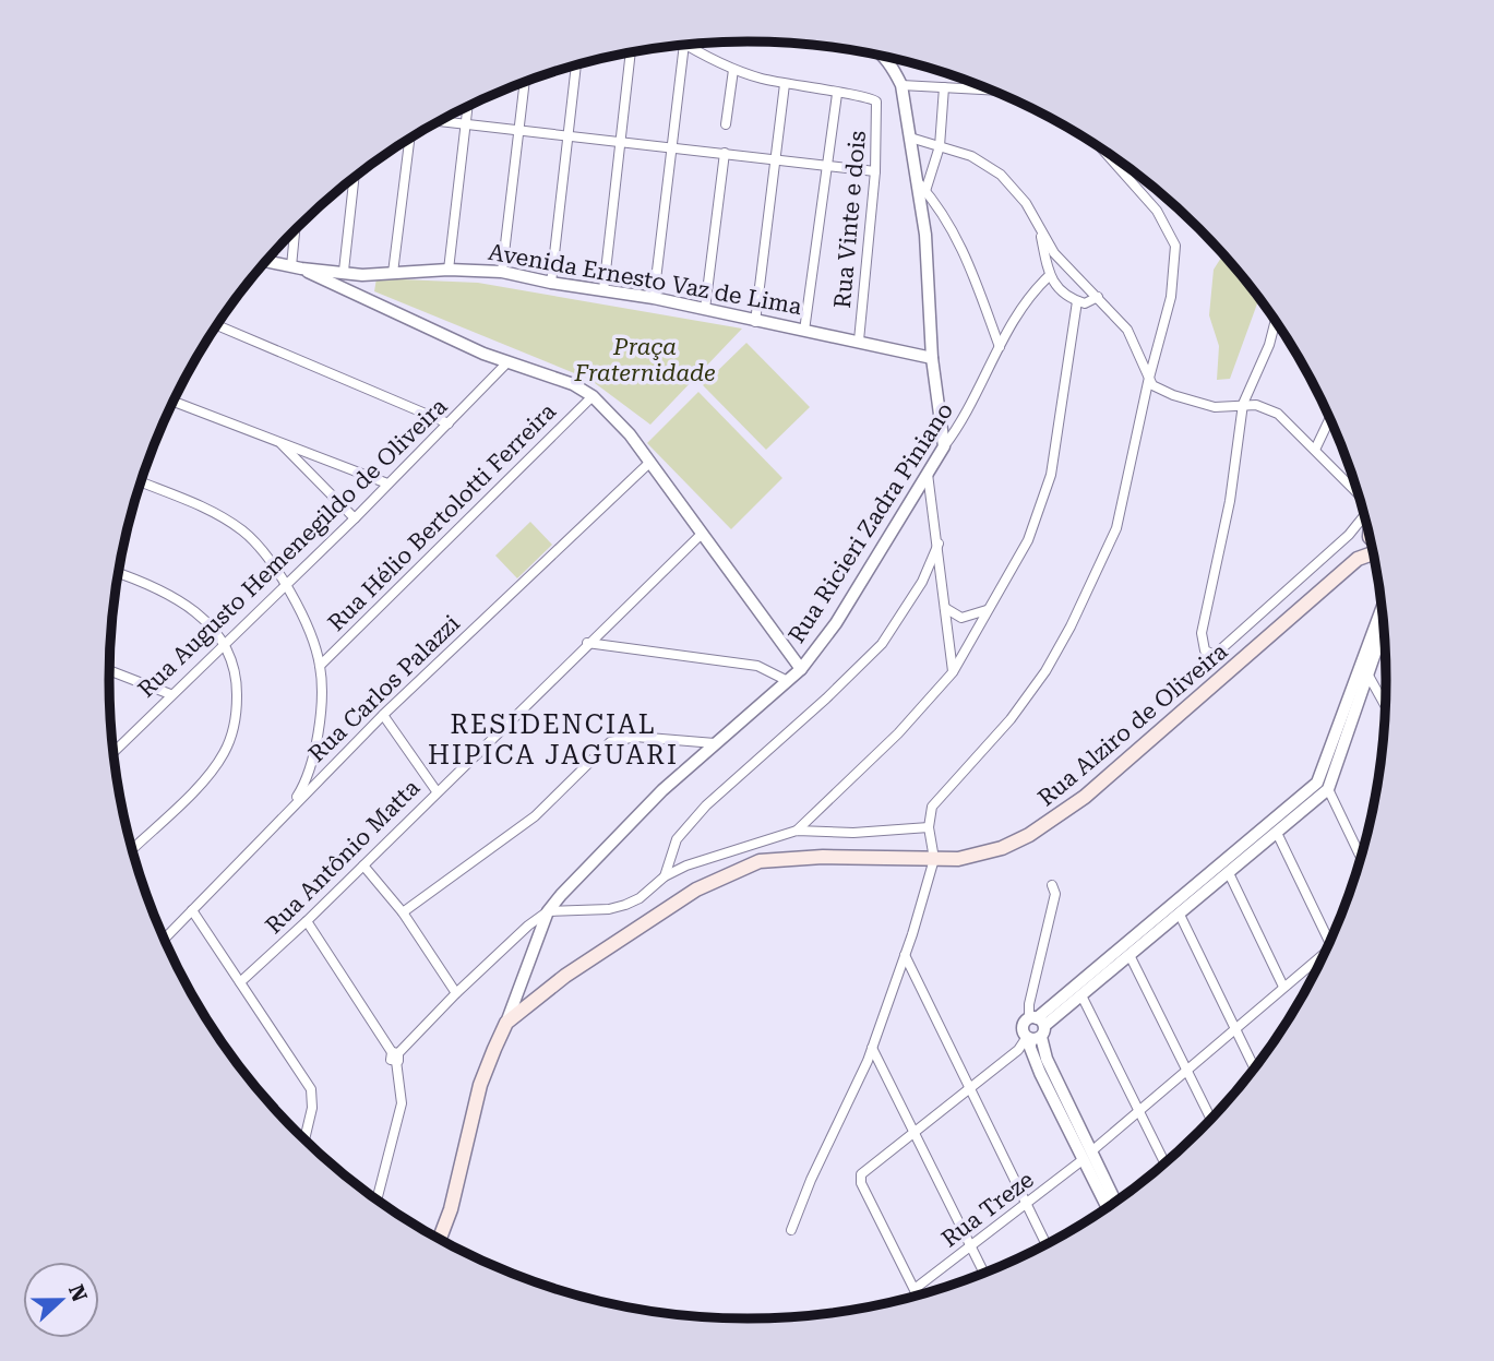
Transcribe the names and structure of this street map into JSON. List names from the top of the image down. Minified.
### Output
{"streets":{"main road":["Rua Alziro de Oliveira"],"street":["Rua Vinte e dois","Avenida Ernesto Vaz de Lima","Rua Hélio Bertolotti Ferreira","Rua Ricieri Zadra Piniano","Rua Augusto Hemenegildo de Oliveira","Rua Carlos Palazzi","Rua Antônio Matta","Rua Treze"]},"crossings":[["Rua Vinte e dois","Avenida Ernesto Vaz de Lima"],["Rua Ricieri Zadra Piniano","Rua Alziro de Oliveira"]],"districts":["RESIDENCIAL HIPICA JAGUARI"],"parks":["Praça Fraternidade"],"north":"right"}
